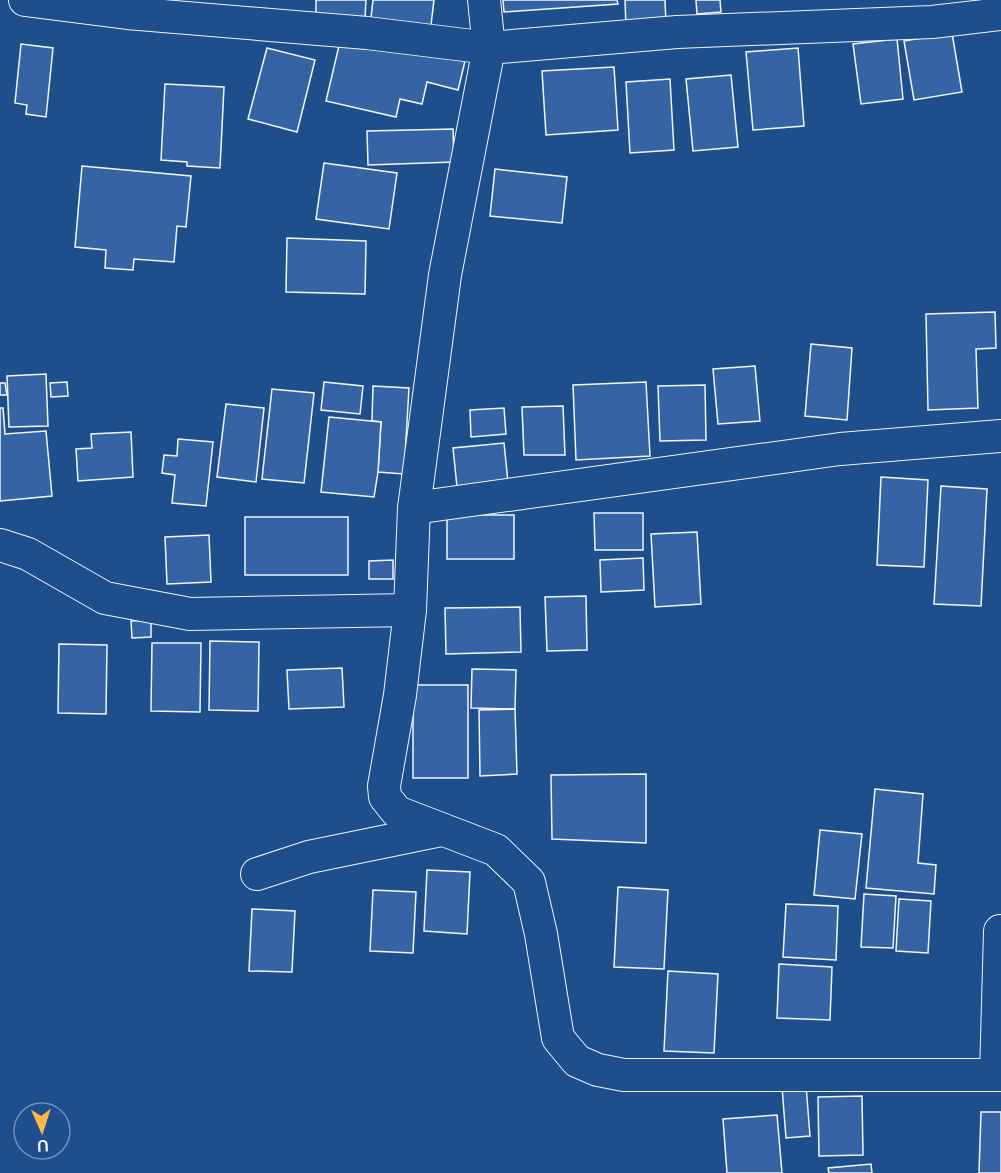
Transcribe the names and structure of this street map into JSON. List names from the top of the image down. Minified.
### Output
{"north":"bottom"}
